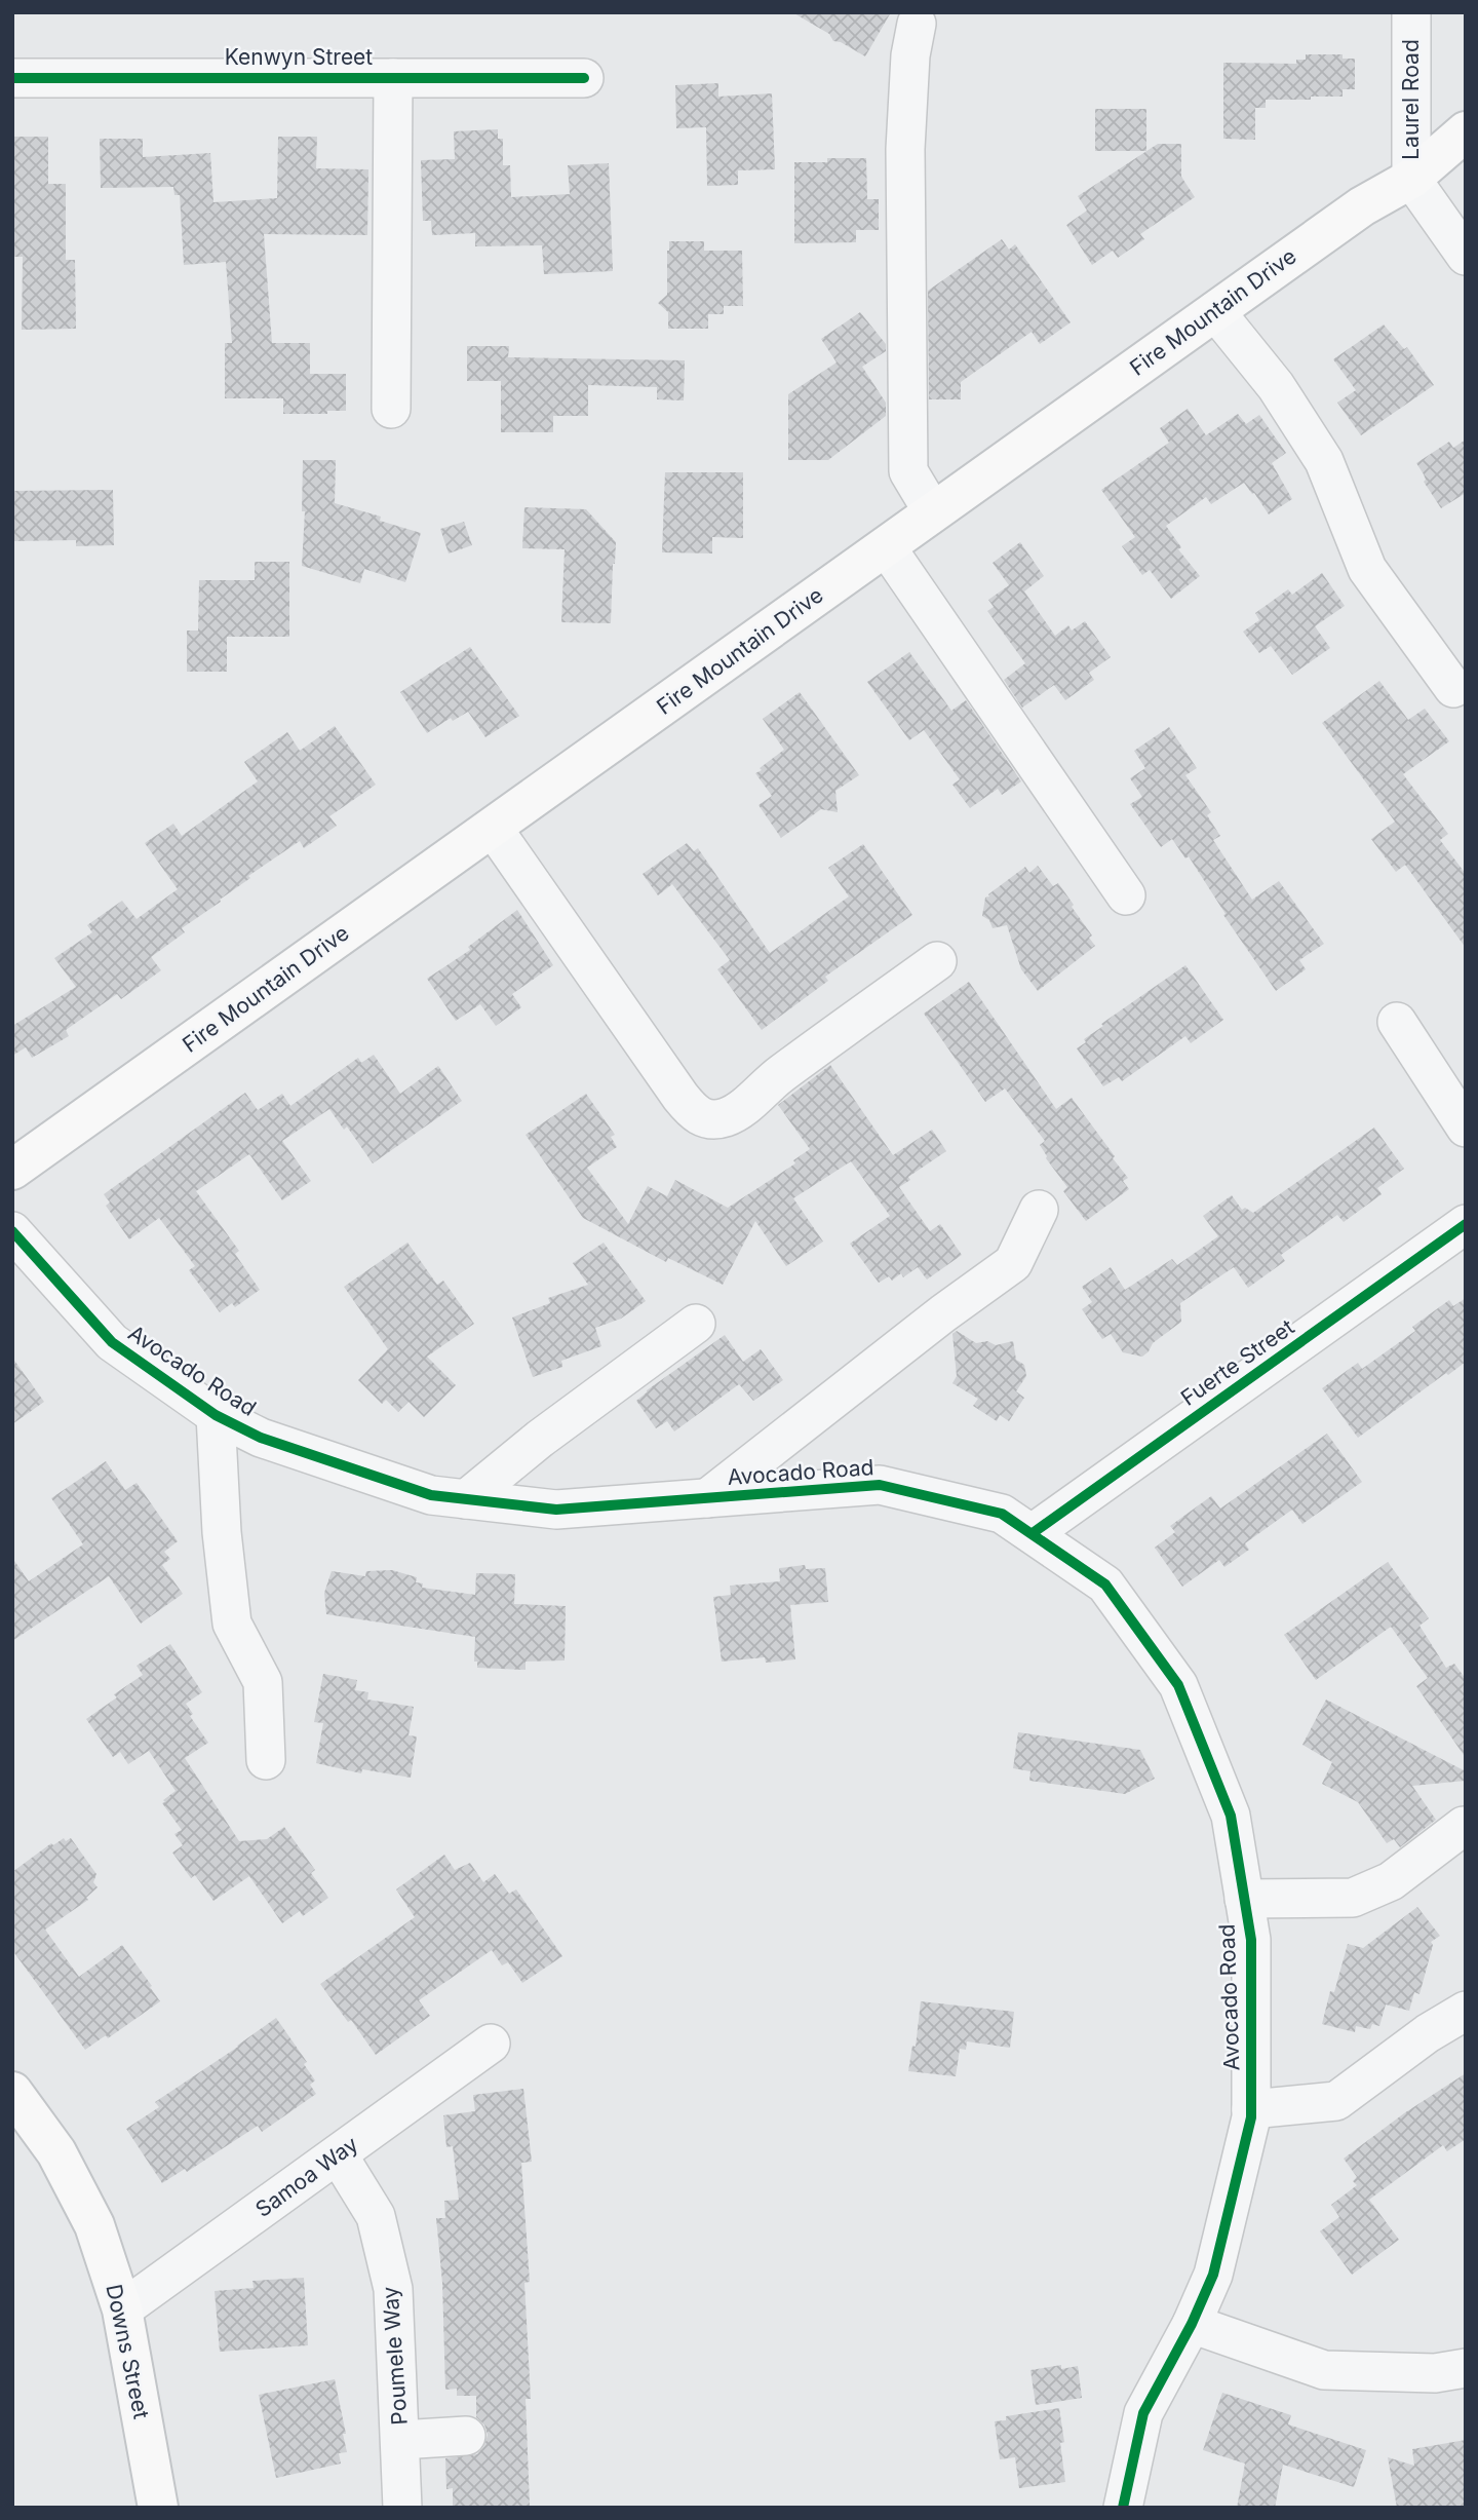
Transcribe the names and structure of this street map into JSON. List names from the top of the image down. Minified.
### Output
{"streets":{"main road":["Fire Mountain Drive","Downs Street"],"street":["Kenwyn Street","Laurel Road","Fuerte Street","Avocado Road","Samoa Way","Poumele Way"]},"crossings":[["Laurel Road","Fire Mountain Drive"],["Fuerte Street","Avocado Road"],["Samoa Way","Downs Street"],["Samoa Way","Poumele Way"]]}
